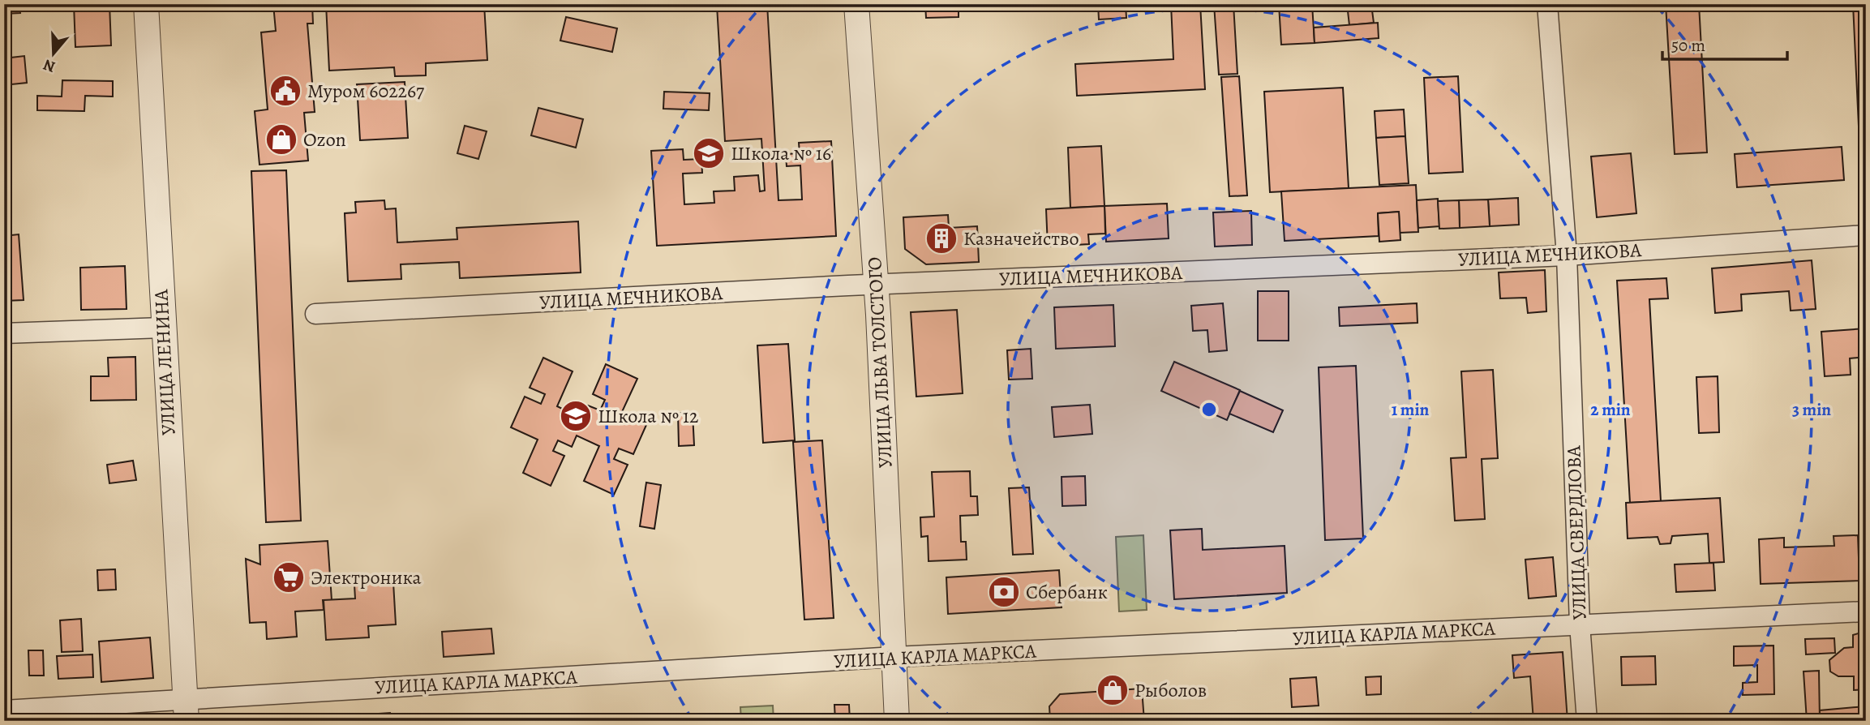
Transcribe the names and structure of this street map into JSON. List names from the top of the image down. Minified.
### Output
{"streets":{"street":["УЛИЦА МЕЧНИКОВА","УЛИЦА ЛЕНИНА","УЛИЦА ЛЬВА ТОЛСТОГО","УЛИЦА СВЕРДЛОВА","УЛИЦА КАРЛА МАРКСА"]},"crossings":[["УЛИЦА МЕЧНИКОВА","УЛИЦА ЛЬВА ТОЛСТОГО"],["УЛИЦА МЕЧНИКОВА","УЛИЦА СВЕРДЛОВА"],["УЛИЦА ЛЕНИНА","УЛИЦА КАРЛА МАРКСА"],["УЛИЦА ЛЬВА ТОЛСТОГО","УЛИЦА КАРЛА МАРКСА"],["УЛИЦА СВЕРДЛОВА","УЛИЦА КАРЛА МАРКСА"]],"places":{"public building":["Муром 602267"],"shop":["Ozon","Рыболов"],"school or university":["Школа № 16","Школа № 12"],"building":["Казначейство"],"supermarket":["Электроника"],"bank":["Сбербанк"]},"scale_bar":"50 m","north":"bottom","rings":["1 min","2 min","3 min"]}
